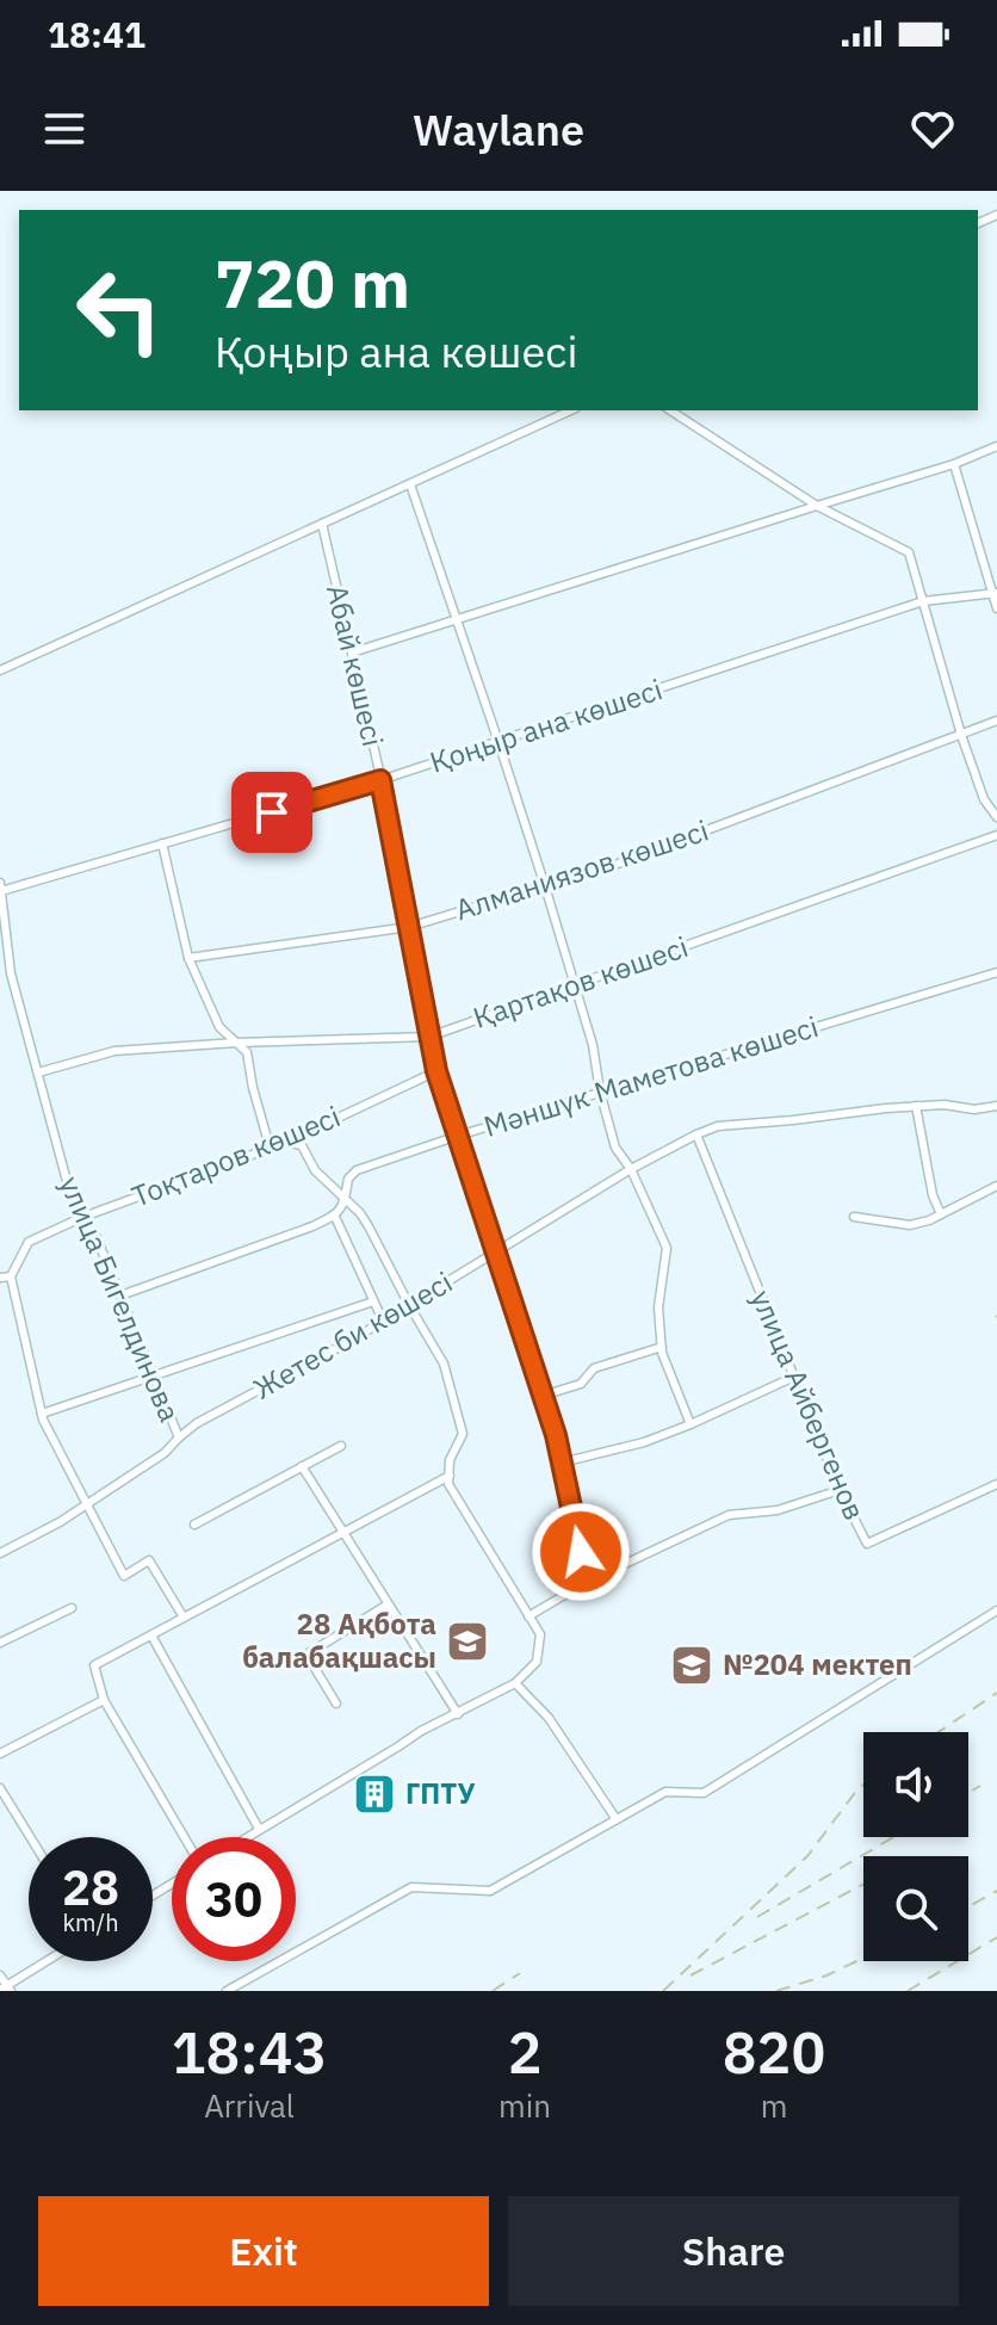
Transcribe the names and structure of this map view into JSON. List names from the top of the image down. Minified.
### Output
{"streets":{"street":["Абай көшесі","Қоңыр ана көшесі","Алманиязов көшесі","Қартақов көшесі","Мәншүк Маметова көшесі","Тоқтаров көшесі","улица Бигелдинова","Жетес би көшесі","улица Айбергенов"]},"crossings":[["Абай көшесі","Қоңыр ана көшесі"],["Абай көшесі","Алманиязов көшесі"],["Абай көшесі","Қартақов көшесі"],["Абай көшесі","Мәншүк Маметова көшесі"],["Абай көшесі","Тоқтаров көшесі"],["Абай көшесі","Жетес би көшесі"],["Қоңыр ана көшесі","улица Бигелдинова"],["Қартақов көшесі","улица Бигелдинова"],["Тоқтаров көшесі","улица Бигелдинова"],["улица Бигелдинова","Жетес би көшесі"],["Жетес би көшесі","улица Айбергенов"]],"places":{"school or university":["28 Ақбота балабақшасы","№204 мектеп"],"building":["ГПТУ"]},"page":{"status":"18:41","header":"Waylane","turn":["720 m","Қоңыр ана көшесі"],"speed":"28 km/h","limit":"30","eta":["18:43","Arrival","2","min","820","m"],"buttons":["Exit","Share"]}}
